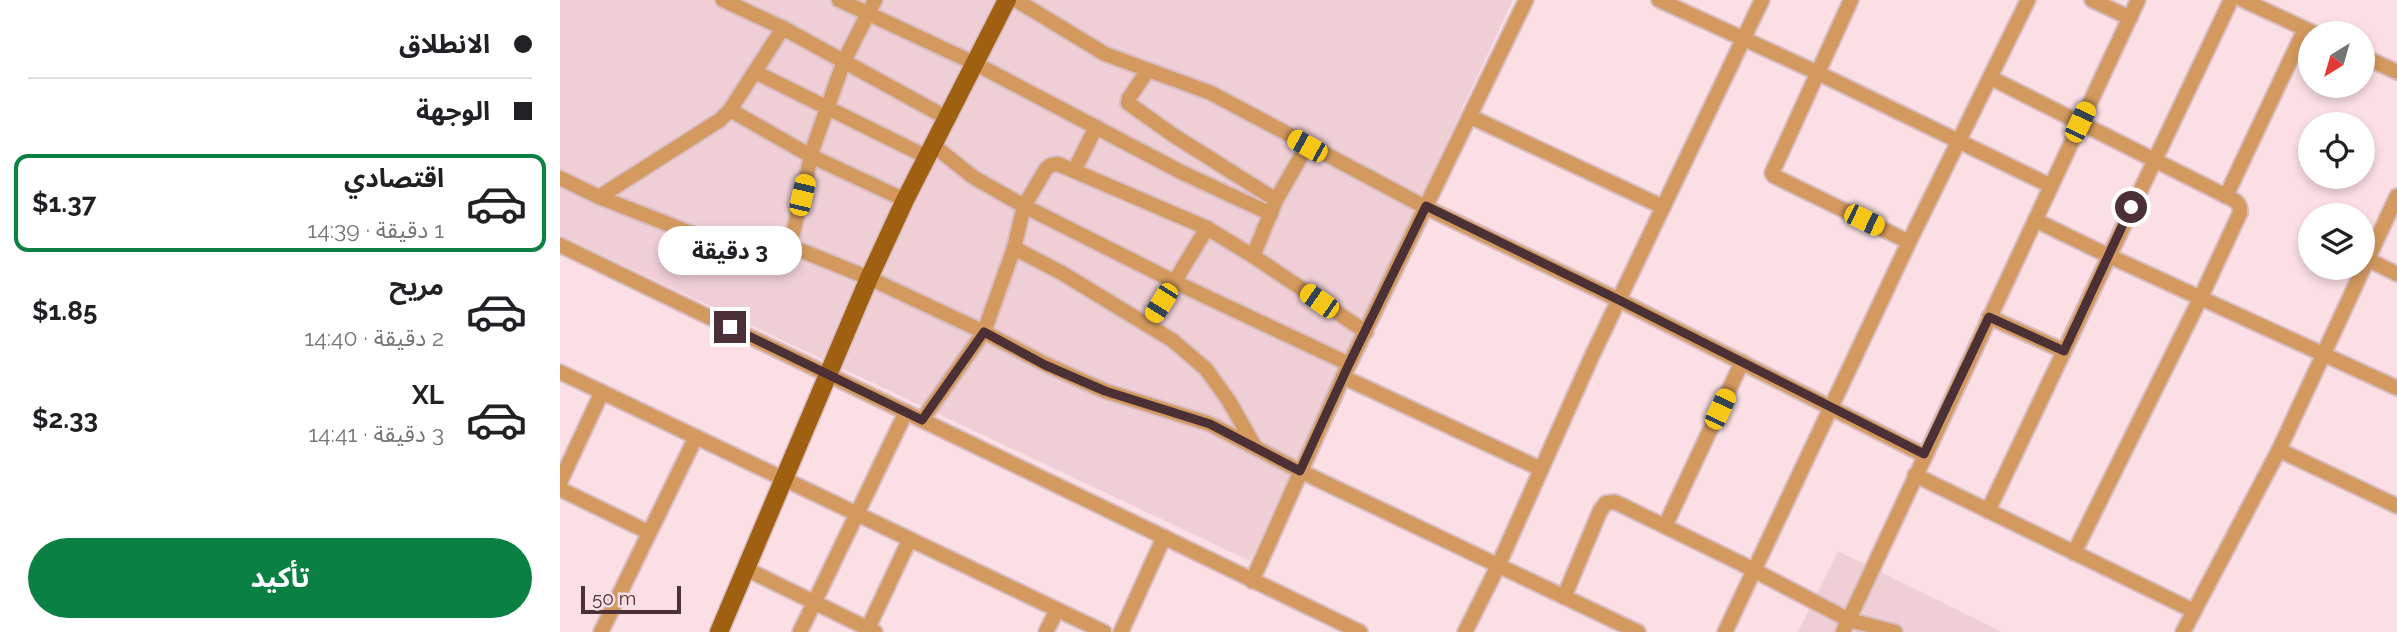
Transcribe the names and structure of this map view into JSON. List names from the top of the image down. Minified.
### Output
{"scale_bar":"50 m","north":"bottom left","page":{"banner":["الانطلاق","الوجهة"],"list":[{"name":"اقتصادي","note":"1 دقيقة · 14:39","value":"$1.37"},{"name":"مريح","note":"2 دقيقة · 14:40","value":"$1.85"},{"name":"XL","note":"3 دقيقة · 14:41","value":"$2.33"}],"bubble":"3 دقيقة","buttons":"تأكيد","scale":"50 m"}}
